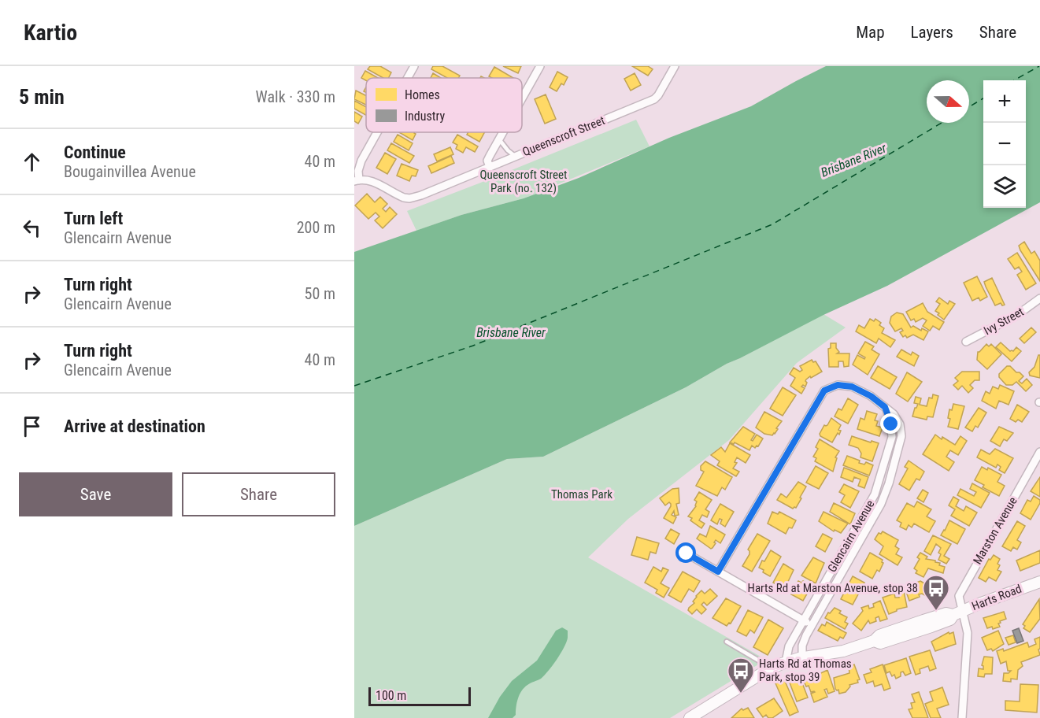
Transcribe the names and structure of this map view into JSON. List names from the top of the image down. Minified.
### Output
{"streets":{"street":["Queenscroft Street","Ivy Street","Marston Avenue","Glencairn Avenue","Harts Road"]},"crossings":[["Marston Avenue","Harts Road"],["Glencairn Avenue","Harts Road"]],"water":["Brisbane River"],"parks":["Queenscroft Street Park (no. 132)","Thomas Park"],"places":{"bus stop":["Harts Rd at Marston Avenue, stop 38","Harts Rd at Thomas Park, stop 39"]},"legend":["Homes","Industry"],"scale_bar":"100 m","north":"right","page":{"header":"Kartio","nav":["Map","Layers","Share"],"heading":["5 min","Walk · 330 m"],"map_buttons":["+","−"],"list":[["Continue","Bougainvillea Avenue","40 m"],["Turn left","Glencairn Avenue","200 m"],["Turn right","Glencairn Avenue","50 m"],["Turn right","Glencairn Avenue","40 m"],"Arrive at destination"],"buttons":["Save","Share"],"scale":"100 m"}}
